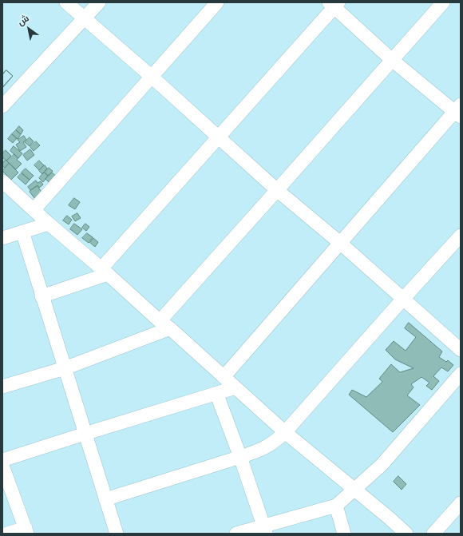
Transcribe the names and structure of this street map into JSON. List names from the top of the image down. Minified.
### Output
{"north":"top left"}
